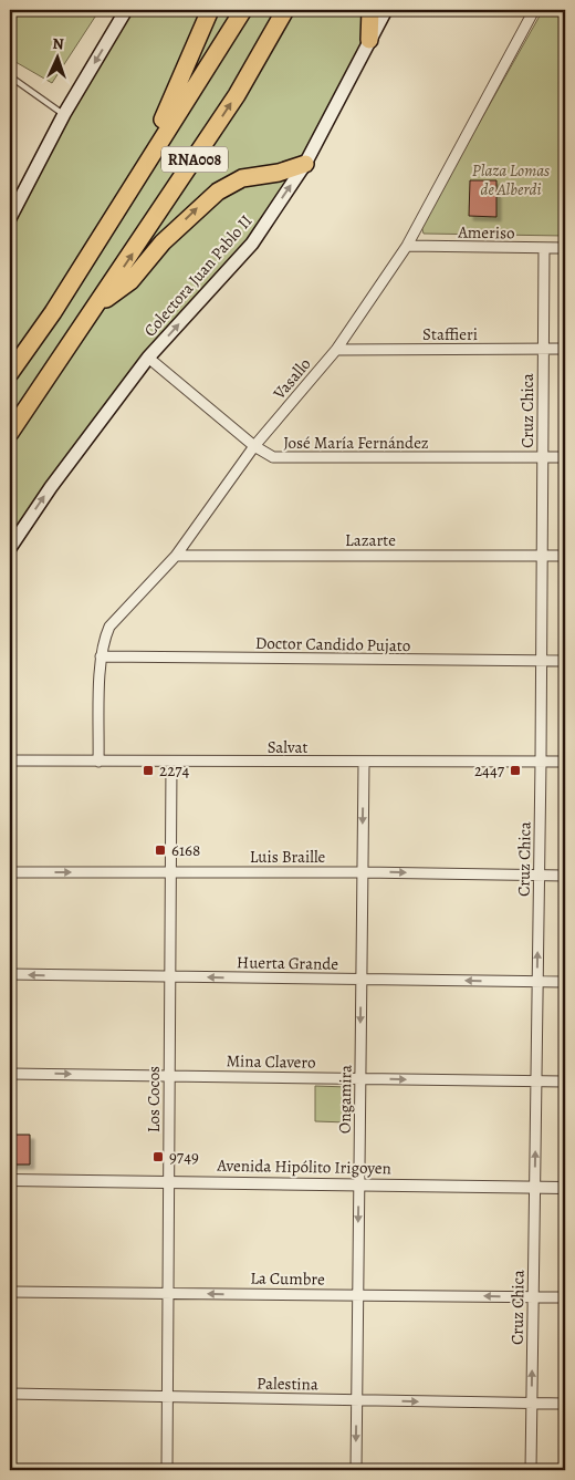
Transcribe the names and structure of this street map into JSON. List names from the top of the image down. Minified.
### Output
{"streets":{"highway":["RNA008"],"main road":["Colectora Juan Pablo II"],"street":["Ameriso","Staffieri","Vasallo","Cruz Chica","José María Fernández","Lazarte","Doctor Candido Pujato","Salvat","Luis Braille","Huerta Grande","Mina Clavero","Los Cocos","Ongamira","Avenida Hipólito Irigoyen","La Cumbre","Palestina"]},"crossings":[["Ameriso","Vasallo"],["Ameriso","Cruz Chica"],["Colectora Juan Pablo II","José María Fernández"],["Staffieri","Vasallo"],["Staffieri","Cruz Chica"],["Vasallo","José María Fernández"],["Vasallo","Lazarte"],["Vasallo","Doctor Candido Pujato"],["Vasallo","Salvat"],["Cruz Chica","José María Fernández"],["Cruz Chica","Lazarte"],["Cruz Chica","Doctor Candido Pujato"],["Cruz Chica","Salvat"],["Cruz Chica","Luis Braille"],["Cruz Chica","Huerta Grande"],["Cruz Chica","Mina Clavero"],["Cruz Chica","Avenida Hipólito Irigoyen"],["Cruz Chica","La Cumbre"],["Cruz Chica","Palestina"],["Salvat","Los Cocos"],["Salvat","Ongamira"],["Luis Braille","Los Cocos"],["Luis Braille","Ongamira"],["Huerta Grande","Los Cocos"],["Huerta Grande","Ongamira"],["Mina Clavero","Los Cocos"],["Mina Clavero","Ongamira"],["Los Cocos","Avenida Hipólito Irigoyen"],["Los Cocos","La Cumbre"],["Los Cocos","Palestina"],["Ongamira","Avenida Hipólito Irigoyen"],["Ongamira","La Cumbre"],["Ongamira","Palestina"]],"one_way":["Colectora Juan Pablo II","Luis Braille","Huerta Grande","Mina Clavero","Ongamira","La Cumbre"],"parks":["Plaza Lomas de Alberdi"],"places":{"transit":["2274","2447","6168","9749"]},"north":"top"}
